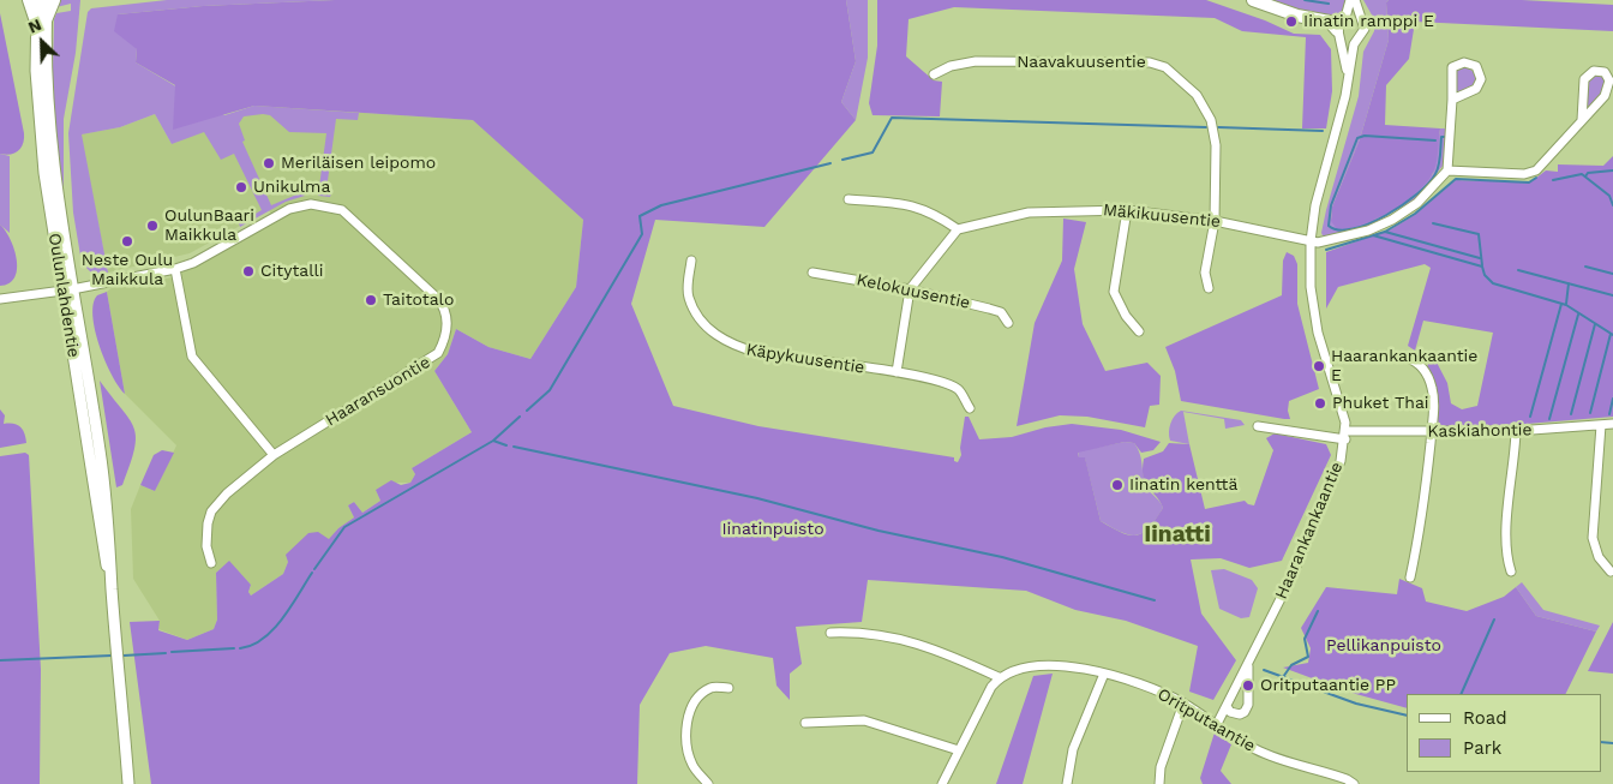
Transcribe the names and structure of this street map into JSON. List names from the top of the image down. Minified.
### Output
{"streets":{"main road":["Oulunlahdentie"],"street":["Naavakuusentie","Mäkikuusentie","Kelokuusentie","Käpykuusentie","Haaransuontie","Kaskiahontie","Haarankankaantie","Oritputaantie"]},"crossings":[["Naavakuusentie","Mäkikuusentie"],["Mäkikuusentie","Haarankankaantie"],["Oulunlahdentie","Haaransuontie"],["Kaskiahontie","Haarankankaantie"],["Haarankankaantie","Oritputaantie"]],"districts":["Iinatti"],"parks":["Iinatinpuisto","Pellikanpuisto"],"places":["Iinatin ramppi E","Meriläisen leipomo","Unikulma","OulunBaari Maikkula","Neste Oulu Maikkula","Citytalli","Taitotalo","Haarankankaantie E","Phuket Thai","Iinatin kenttä","Oritputaantie PP"],"legend":["Road","Park"],"north":"top left"}
